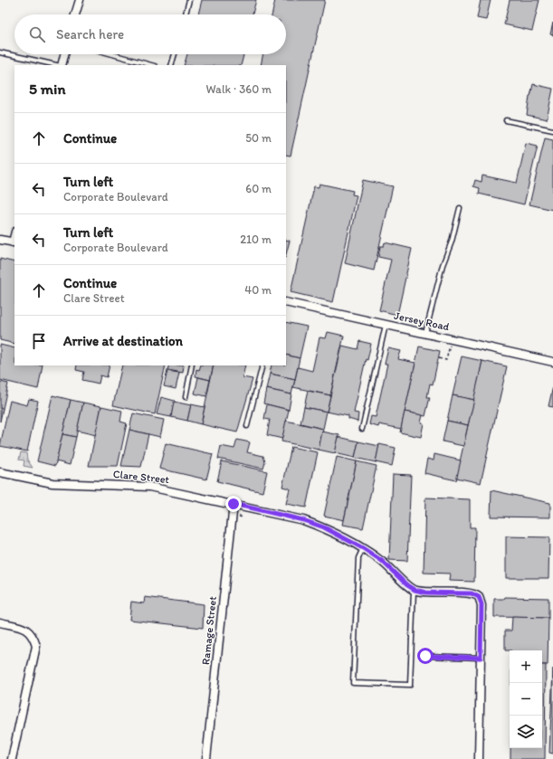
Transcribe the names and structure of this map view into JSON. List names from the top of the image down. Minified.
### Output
{"streets":{"street":["Jersey Road","Clare Street","Ramage Street"]},"crossings":[["Clare Street","Ramage Street"]],"page":{"search":"Search here","heading":["5 min","Walk · 360 m"],"list":[["Continue","50 m"],["Turn left","Corporate Boulevard","60 m"],["Turn left","Corporate Boulevard","210 m"],["Continue","Clare Street","40 m"],"Arrive at destination"],"map_buttons":["+","−"]}}
